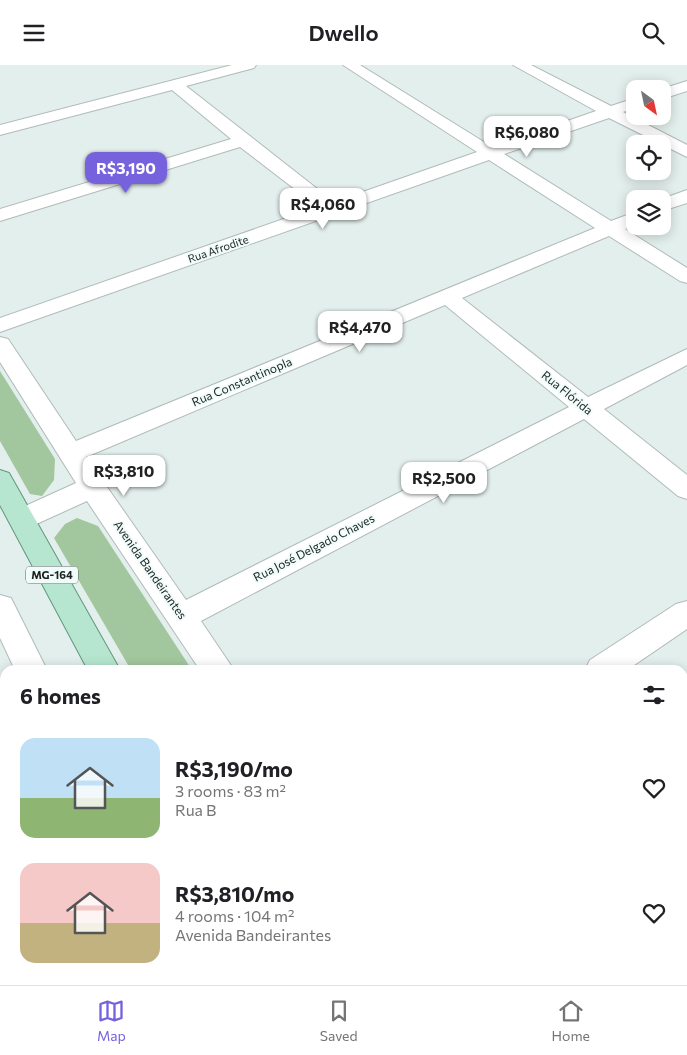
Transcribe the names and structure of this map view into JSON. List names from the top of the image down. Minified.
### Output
{"streets":{"main road":["MG-164"],"street":["Rua Afrodite","Rua Constantinopla","Rua Flórida","Rua José Delgado Chaves","Avenida Bandeirantes"]},"crossings":[["Rua Constantinopla","Rua Flórida"],["Rua Constantinopla","Avenida Bandeirantes"],["Rua Flórida","Rua José Delgado Chaves"],["Rua José Delgado Chaves","Avenida Bandeirantes"]],"north":"bottom right","page":{"header":"Dwello","price":["R$6,080","R$3,190","R$4,060","R$4,470","R$3,810","R$2,500"],"heading":"6 homes","list":[{"name":"R$3,190/mo","note":"3 rooms · 83 m² · Rua B"},{"name":"R$3,810/mo","note":"4 rooms · 104 m² · Avenida Bandeirantes"}],"tabs":["Map","Saved","Home"]}}
